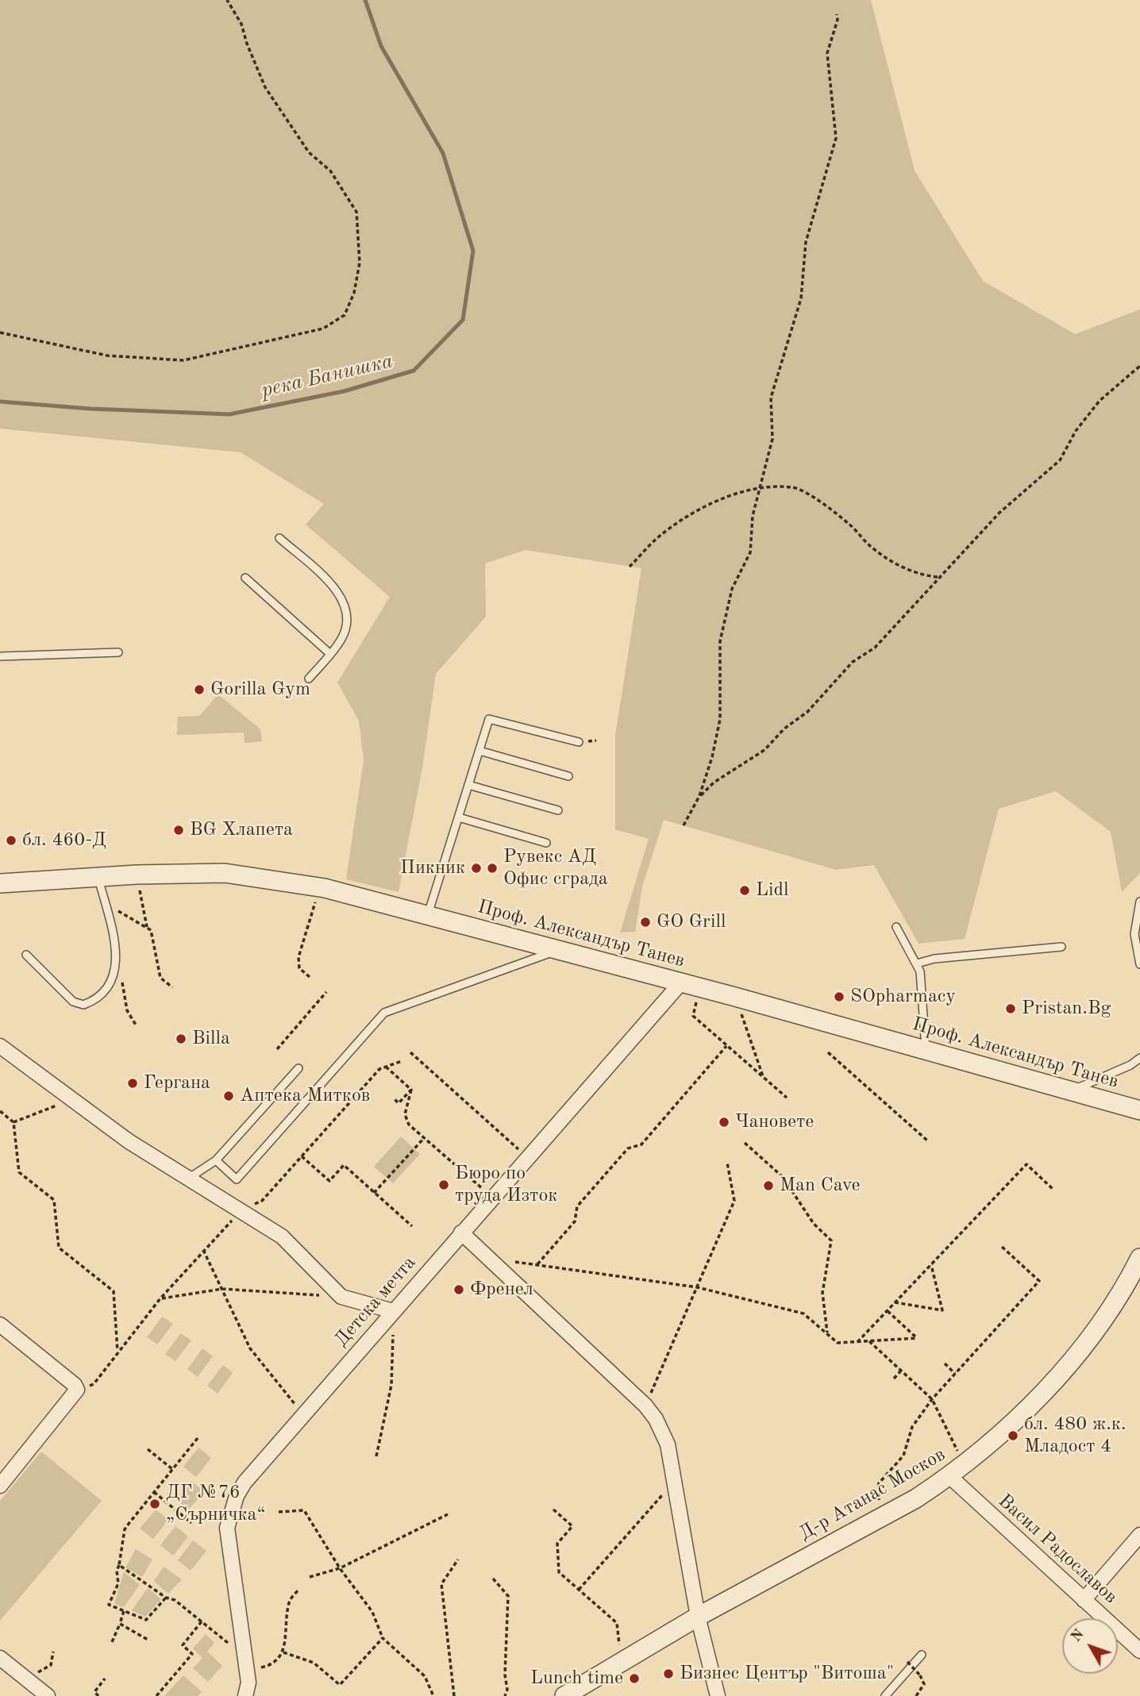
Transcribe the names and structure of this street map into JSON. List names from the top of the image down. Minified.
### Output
{"streets":{"street":["Проф. Александър Танев","Детска мечта","Д-р Атанас Москов","Васил Радославов"]},"crossings":[["Проф. Александър Танев","Детска мечта"],["Д-р Атанас Москов","Васил Радославов"]],"water":["река Банишка"],"places":["Gorilla Gym","BG Хлапета","бл. 460-Д","Пикник","Рувекс АД Офис сграда","Lidl","GO Grill","SOpharmacy","Pristan.Bg","Billa","Гергана","Аптека Митков","Чановете","Бюро по труда Изток","Man Cave","Френел","бл. 480 ж.к. Младост 4","ДГ №76 „Сърничка“","Бизнес Център \"Витоша\"","Lunch time"],"north":"top left"}
